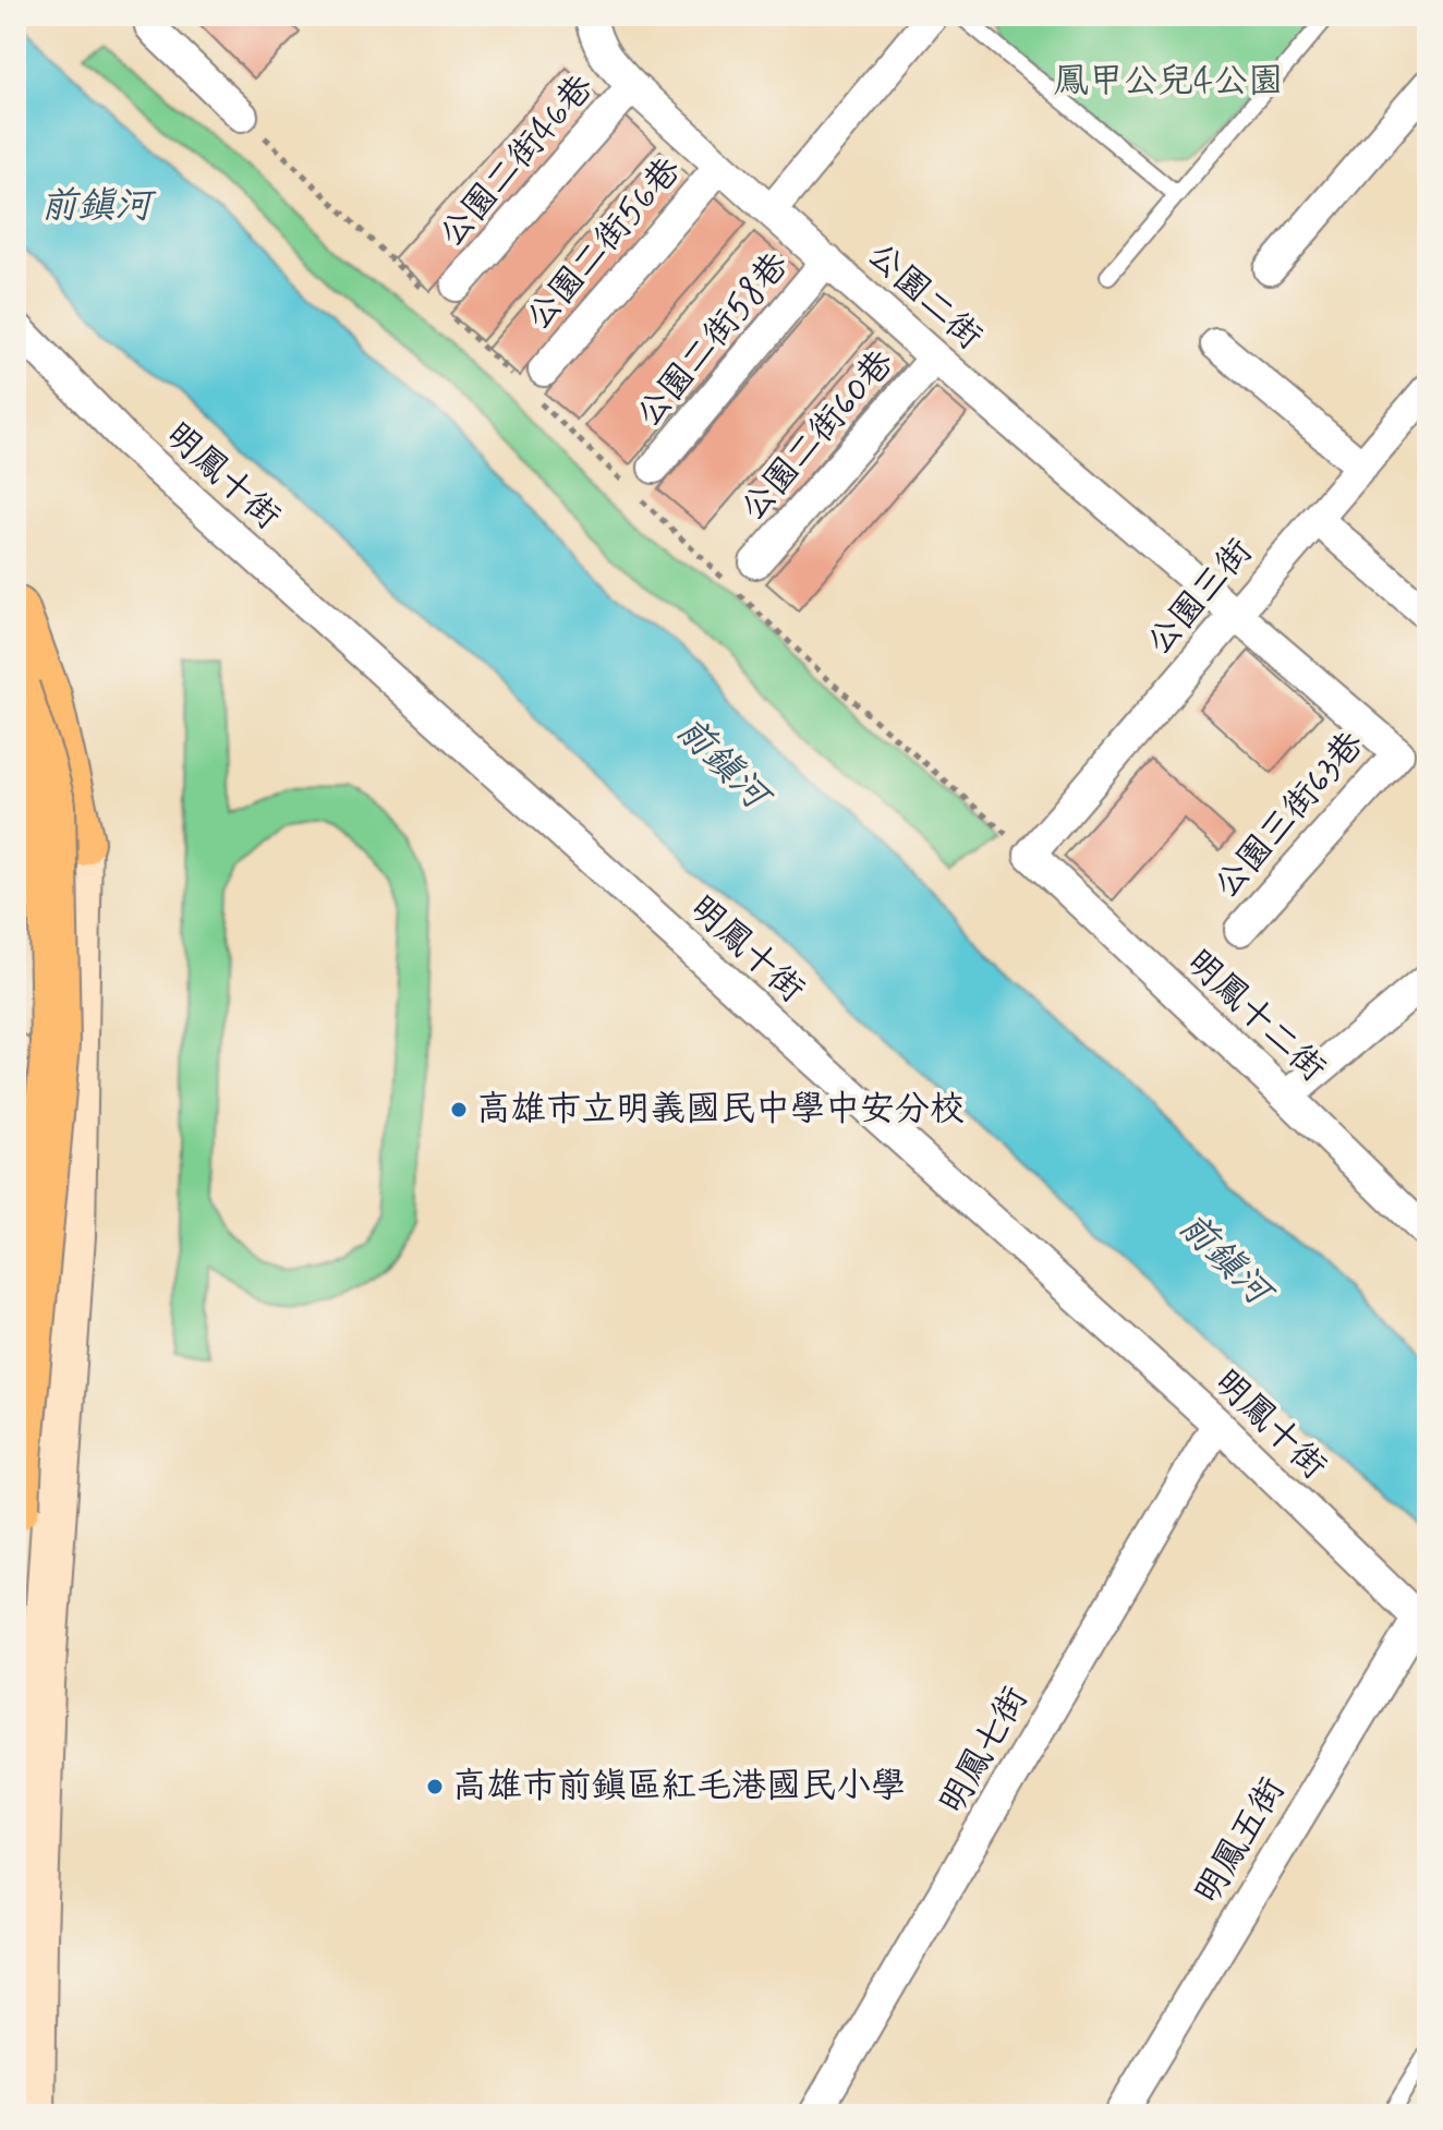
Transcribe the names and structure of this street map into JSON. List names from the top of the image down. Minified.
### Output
{"streets":{"street":["公園二街46巷","公園二街56巷","公園二街","公園二街58巷","公園二街60巷","明鳳十街","公園三街","公園三街63巷","明鳳十二街","明鳳七街","明鳳五街"]},"crossings":[["公園二街46巷","公園二街"],["公園二街56巷","公園二街"],["公園二街","公園二街58巷"],["公園二街","公園二街60巷"],["公園二街","公園三街"],["公園二街","公園三街63巷"],["明鳳十街","明鳳七街"],["明鳳十街","明鳳五街"],["公園三街","公園三街63巷"],["公園三街","明鳳十二街"]],"water":["前鎮河"],"parks":["鳳甲公兒4公園"],"places":["高雄市立明義國民中學中安分校","高雄市前鎮區紅毛港國民小學"]}
